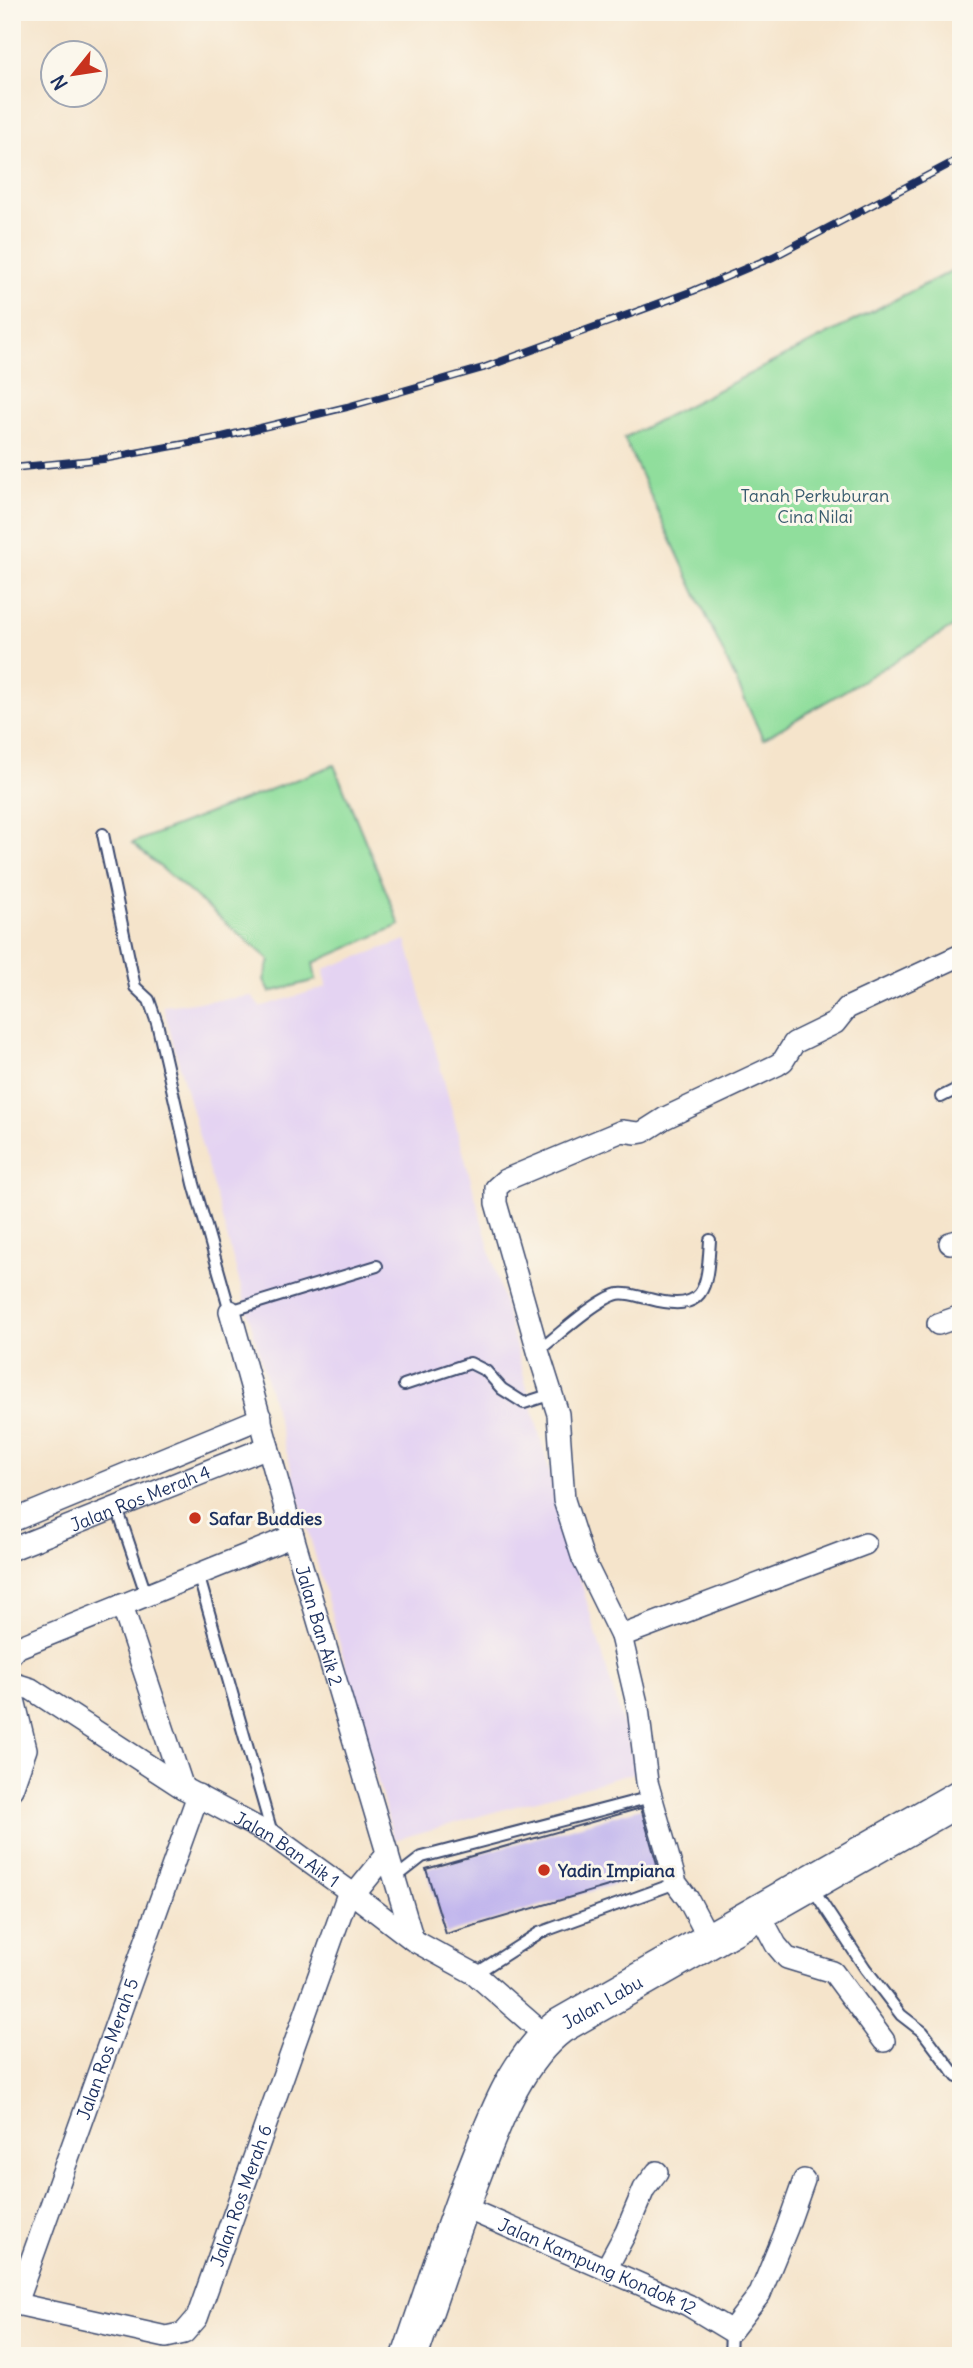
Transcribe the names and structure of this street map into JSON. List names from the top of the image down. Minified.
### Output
{"streets":{"main road":["Jalan Labu"],"street":["Jalan Ros Merah 4","Jalan Ban Aik 2","Jalan Ban Aik 1","Jalan Ros Merah 5","Jalan Ros Merah 6","Jalan Kampung Kondok 12"]},"crossings":[["Jalan Ros Merah 4","Jalan Ban Aik 2"],["Jalan Ban Aik 2","Jalan Ban Aik 1"],["Jalan Ban Aik 2","Jalan Ros Merah 6"],["Jalan Ban Aik 1","Jalan Labu"],["Jalan Ban Aik 1","Jalan Ros Merah 5"],["Jalan Ban Aik 1","Jalan Ros Merah 6"],["Jalan Labu","Jalan Kampung Kondok 12"],["Jalan Ros Merah 5","Jalan Ros Merah 6"]],"parks":["Tanah Perkuburan Cina Nilai"],"places":["Safar Buddies","Yadin Impiana"],"north":"bottom left"}
